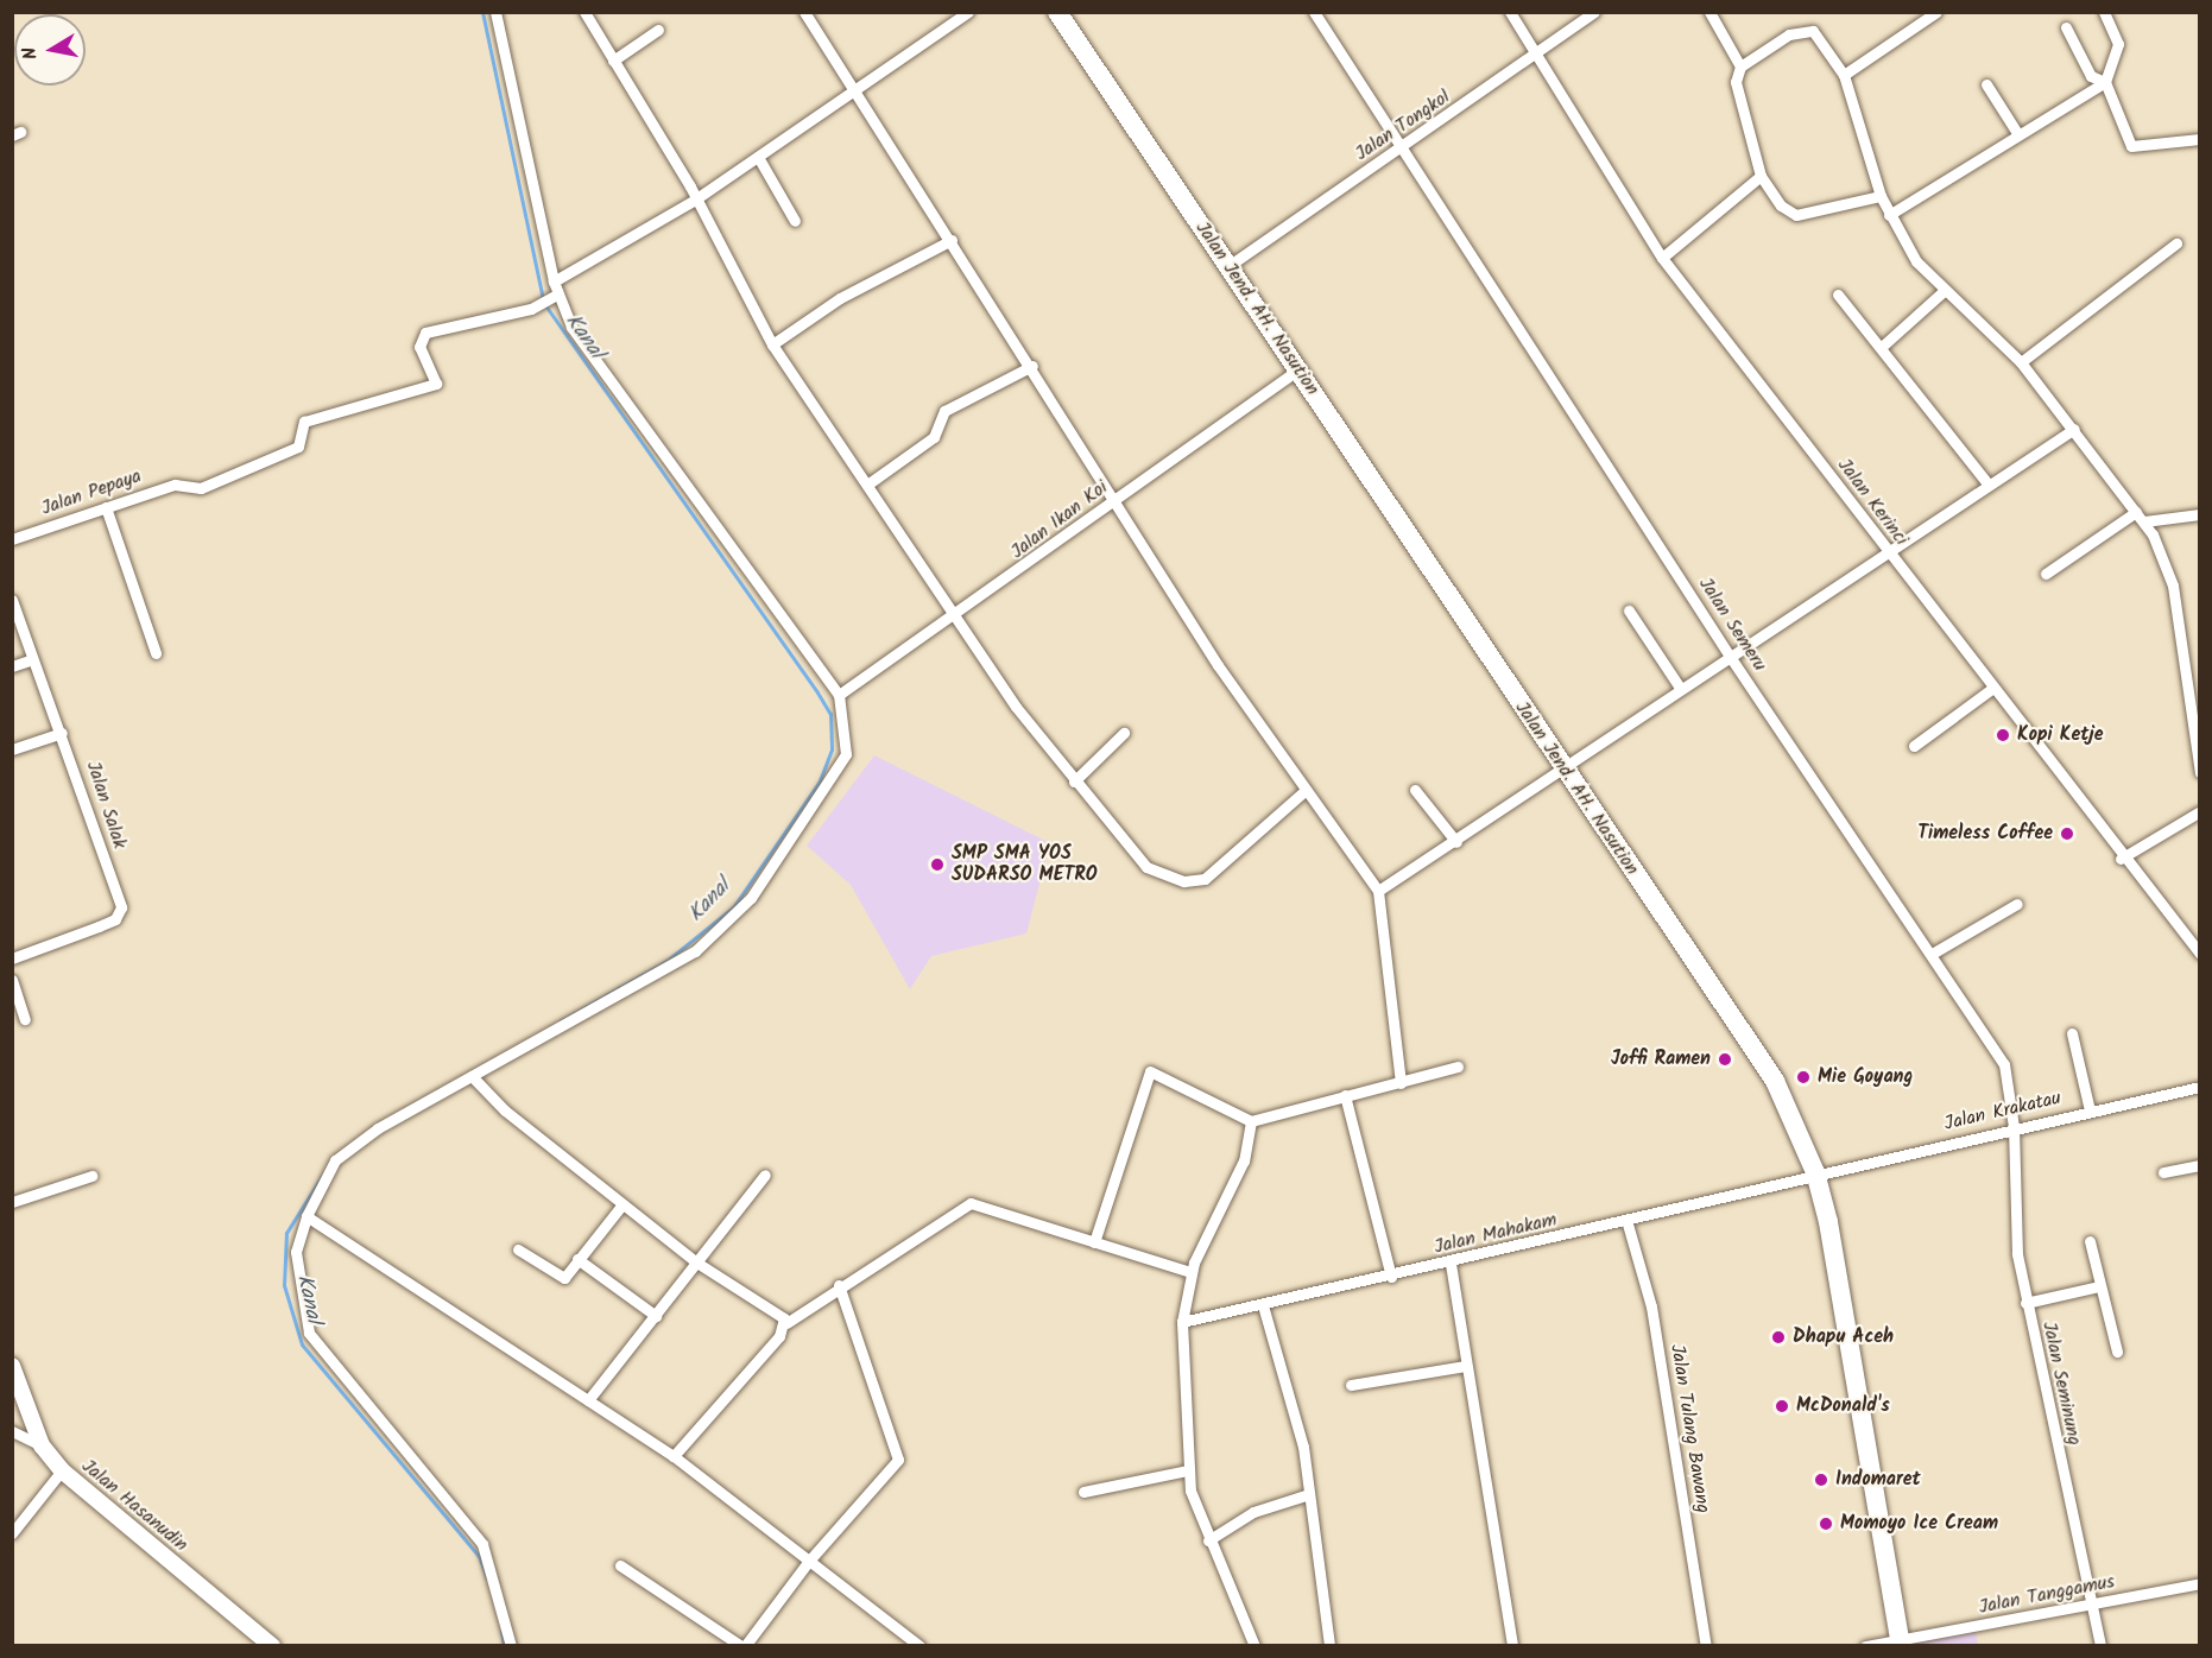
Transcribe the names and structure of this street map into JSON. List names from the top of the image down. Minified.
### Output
{"streets":{"highway":["Jalan Jend. AH. Nasution"],"main road":["Jalan Hasanudin"],"street":["Jalan Tongkol","Jalan Pepaya","Jalan Kerinci","Jalan Ikan Koi","Jalan Semeru","Jalan Salak","Jalan Krakatau","Jalan Mahakam","Jalan Seminung","Jalan Tulang Bawang","Jalan Tanggamus"]},"crossings":[["Jalan Tongkol","Jalan Jend. AH. Nasution"],["Jalan Tongkol","Jalan Kerinci"],["Jalan Tongkol","Jalan Semeru"],["Jalan Jend. AH. Nasution","Jalan Ikan Koi"],["Jalan Jend. AH. Nasution","Jalan Krakatau"],["Jalan Jend. AH. Nasution","Jalan Mahakam"],["Jalan Jend. AH. Nasution","Jalan Tanggamus"],["Jalan Semeru","Jalan Krakatau"],["Jalan Semeru","Jalan Seminung"],["Jalan Krakatau","Jalan Mahakam"],["Jalan Krakatau","Jalan Seminung"],["Jalan Mahakam","Jalan Tulang Bawang"],["Jalan Seminung","Jalan Tanggamus"]],"water":["Kanal"],"places":["Kopi Ketje","Timeless Coffee","SMP SMA YOS SUDARSO METRO","Joffi Ramen","Mie Goyang","Dhapu Aceh","McDonald's","Indomaret","Momoyo Ice Cream"],"north":"left"}
